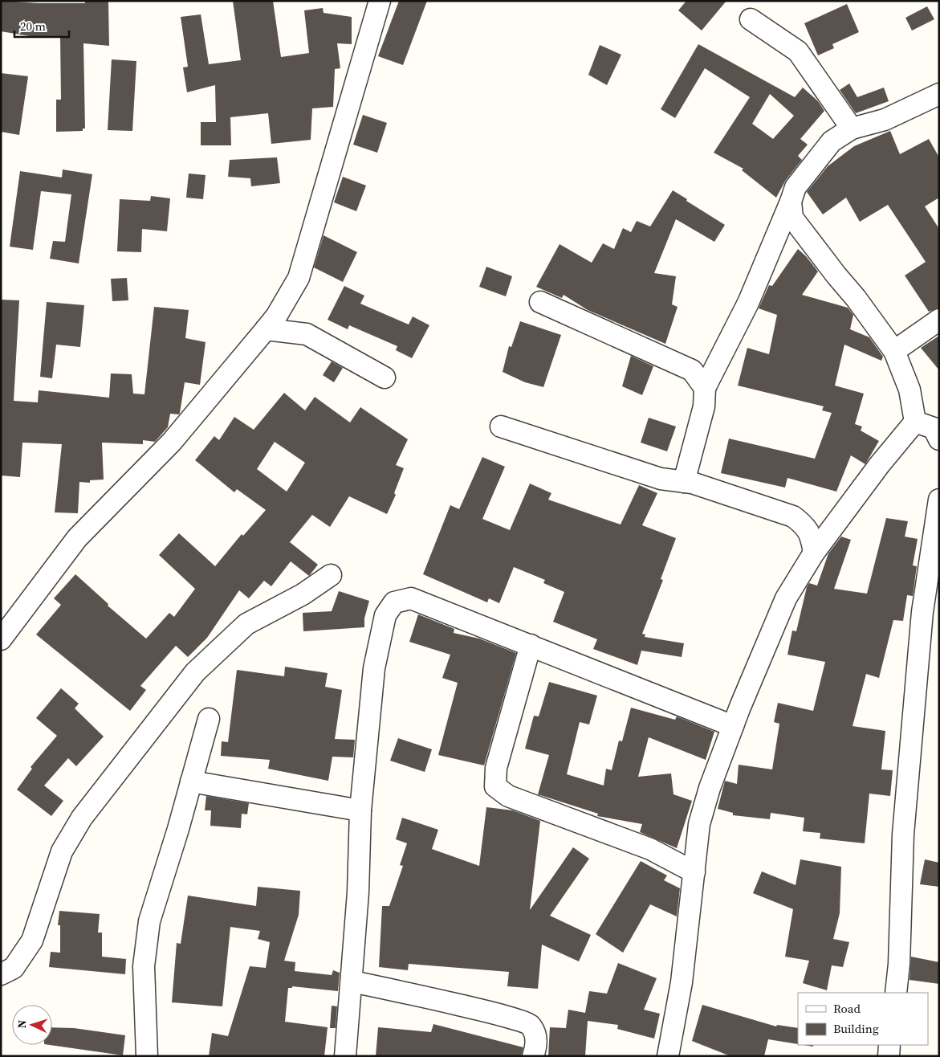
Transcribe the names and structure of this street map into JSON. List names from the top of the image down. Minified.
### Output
{"legend":["Road","Building"],"scale_bar":"20 m","north":"left"}
